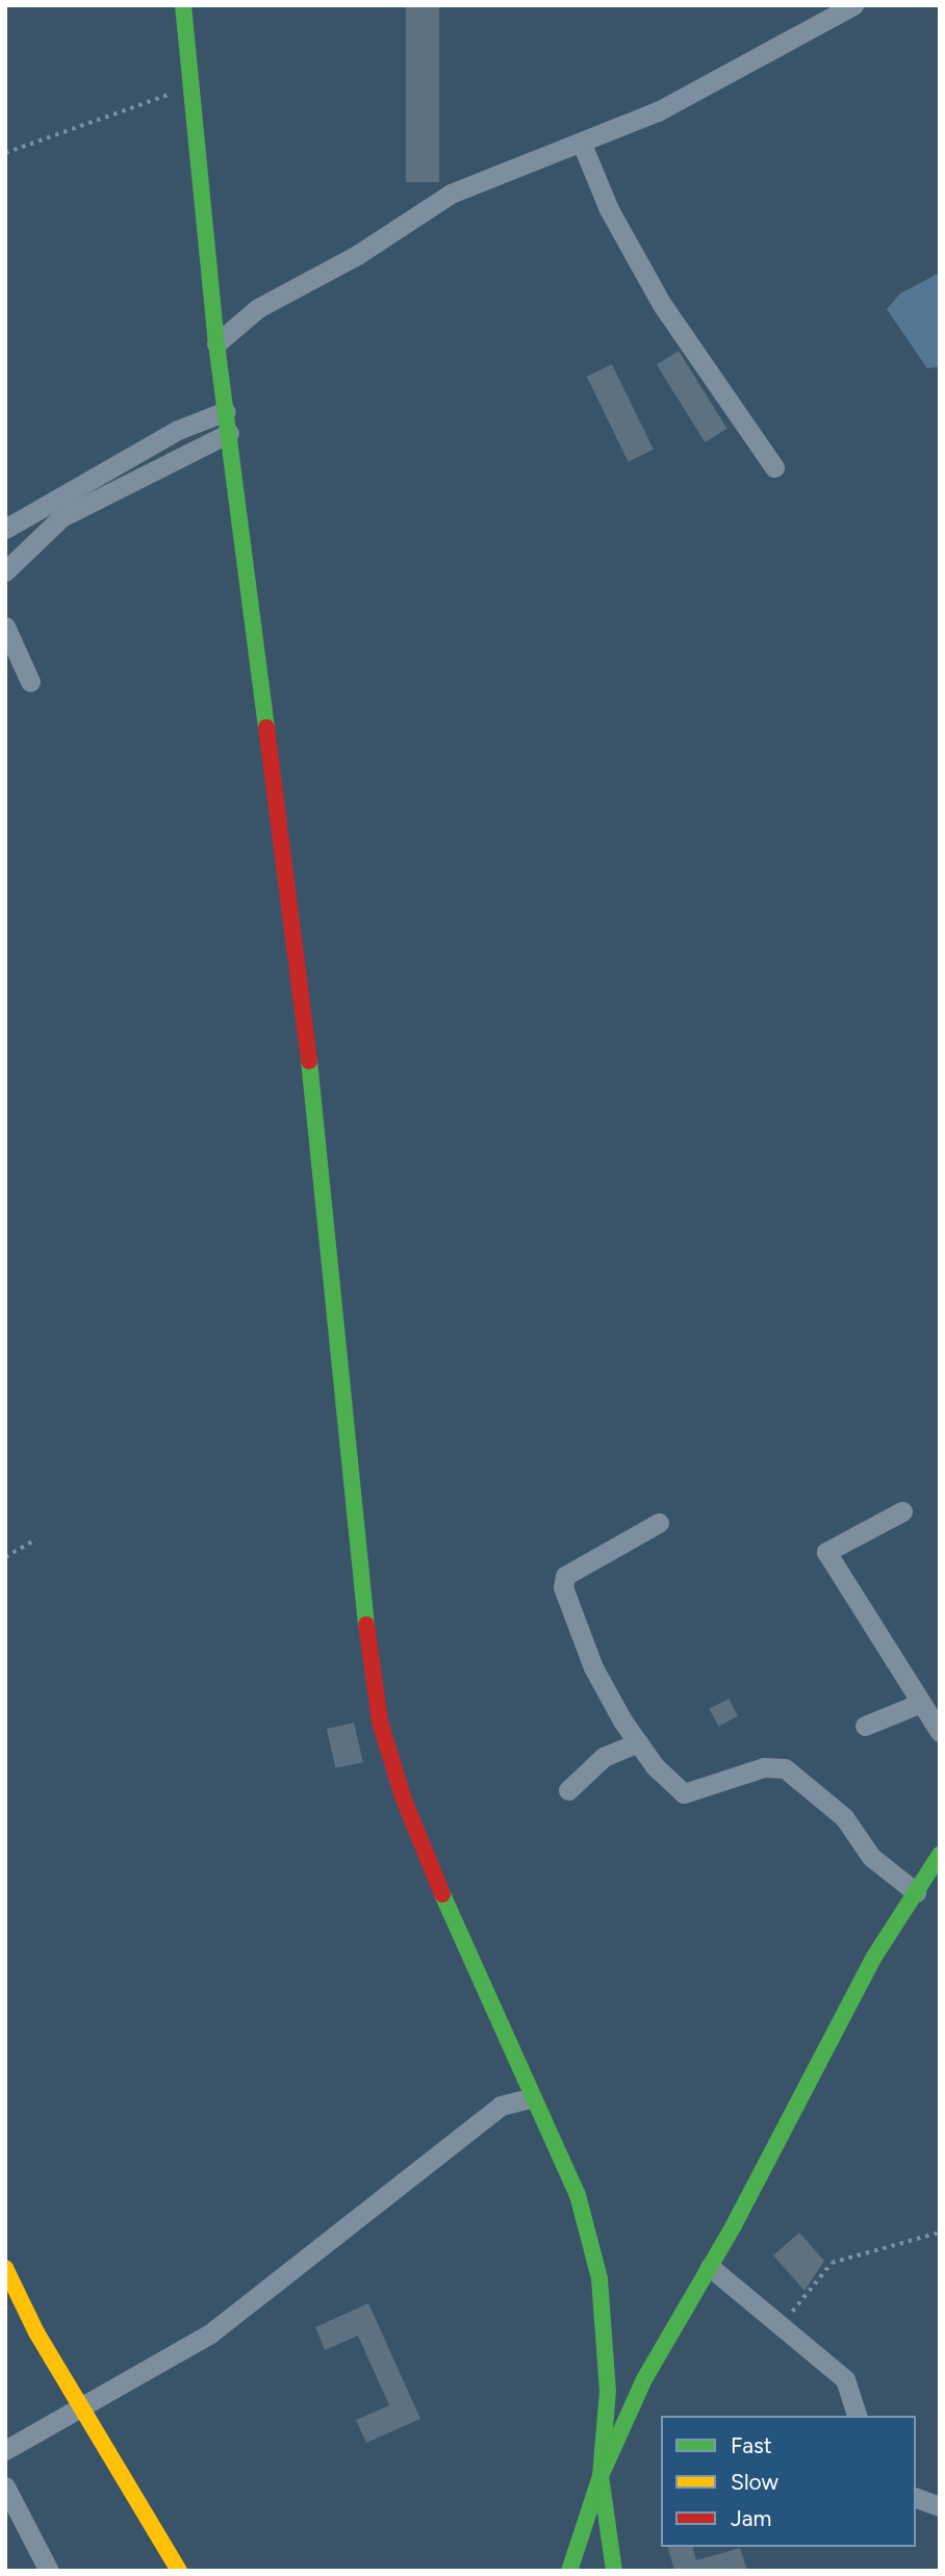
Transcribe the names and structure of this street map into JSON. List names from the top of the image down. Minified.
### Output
{"legend":["Fast","Slow","Jam"]}
